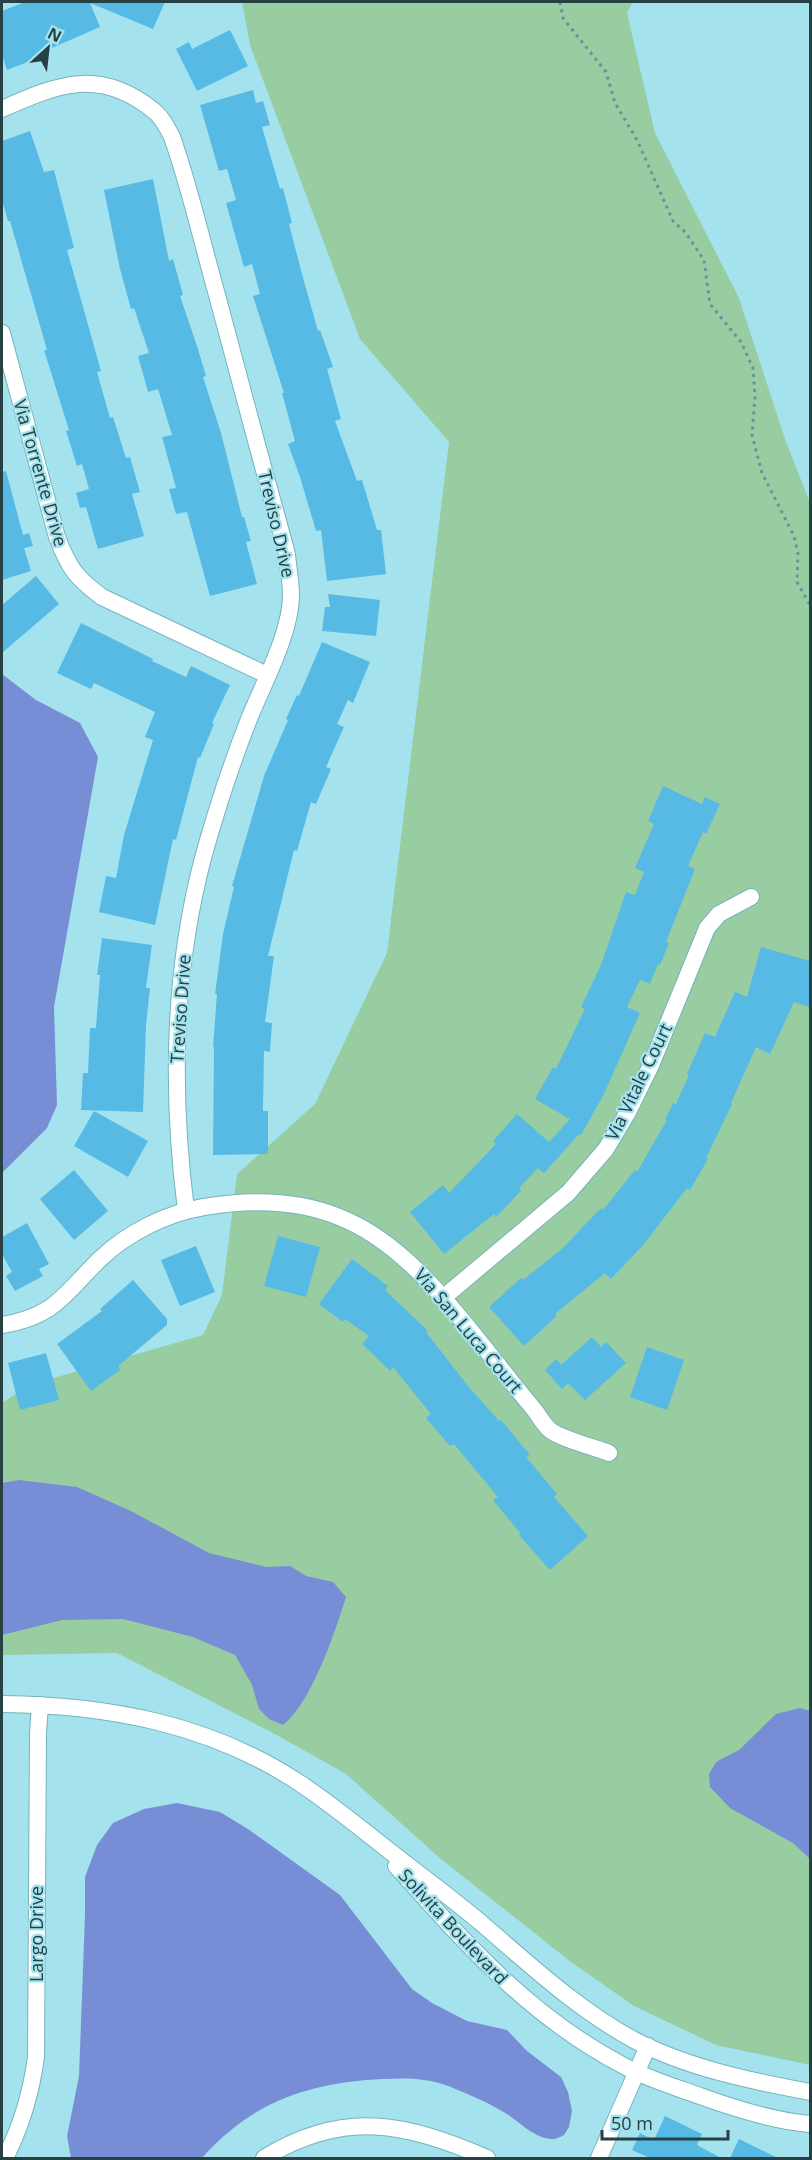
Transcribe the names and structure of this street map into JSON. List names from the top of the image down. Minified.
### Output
{"streets":{"street":["Via Torrente Drive","Treviso Drive","Via Vitale Court","Via San Luca Court","Solivita Boulevard","Largo Drive"]},"crossings":[["Via Torrente Drive","Treviso Drive"],["Treviso Drive","Via San Luca Court"],["Via Vitale Court","Via San Luca Court"],["Solivita Boulevard","Largo Drive"]],"scale_bar":"50 m","north":"top right"}
